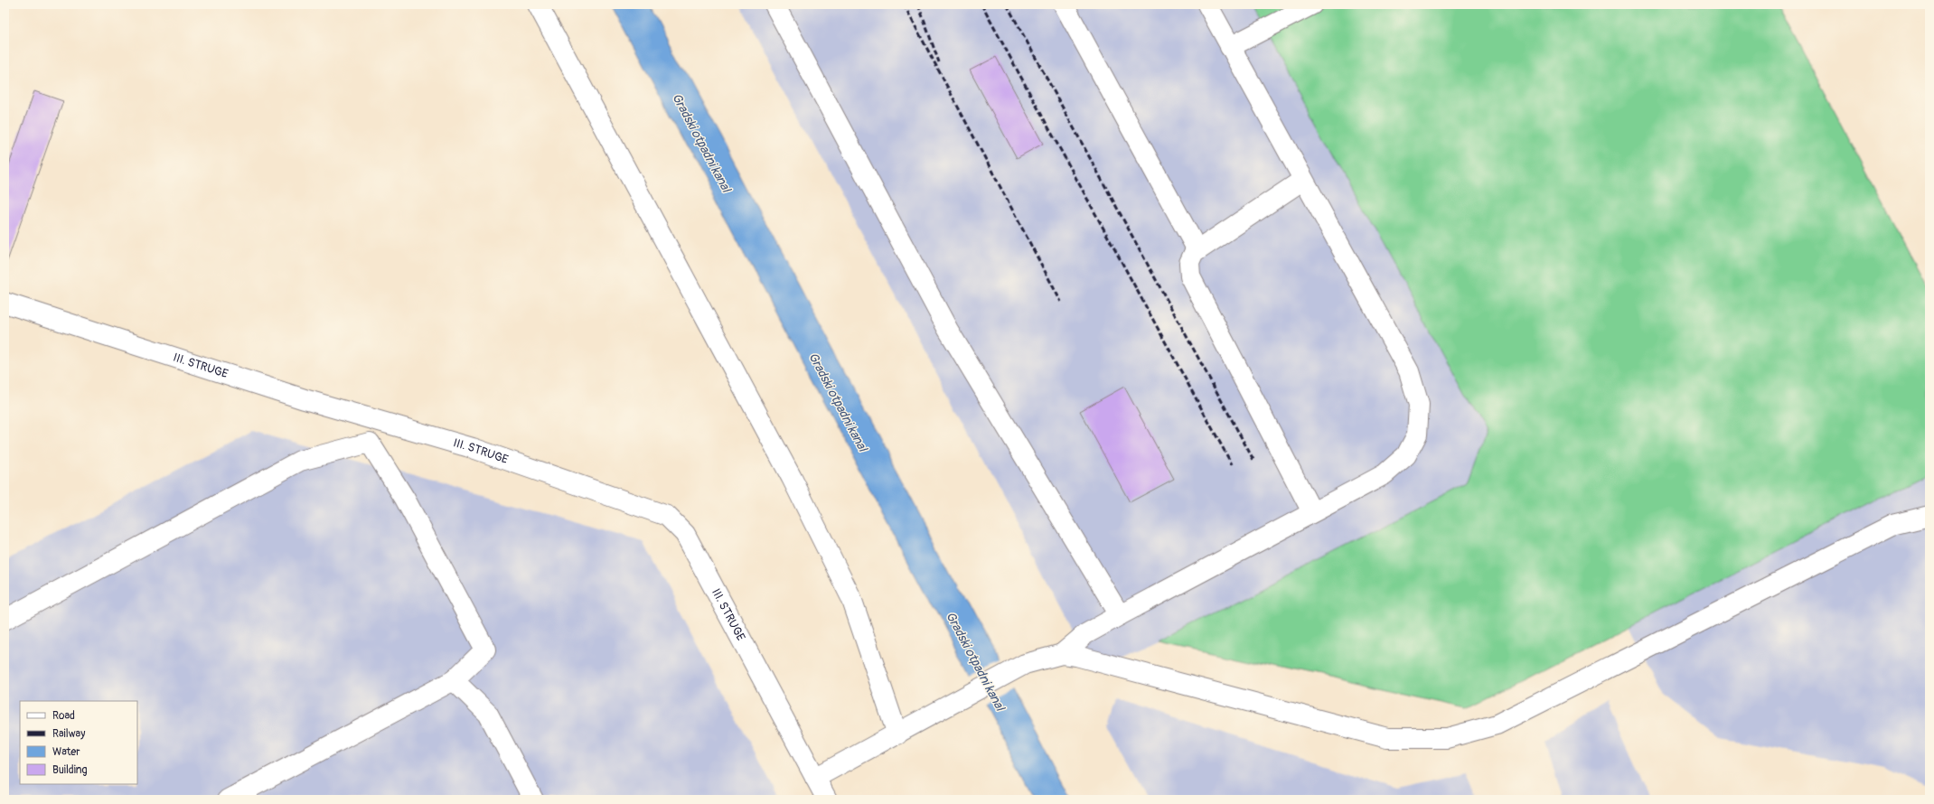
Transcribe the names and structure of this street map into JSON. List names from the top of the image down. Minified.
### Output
{"streets":{"street":["III. STRUGE"]},"water":["Gradski otpadni kanal"],"legend":["Road","Railway","Water","Building"]}
